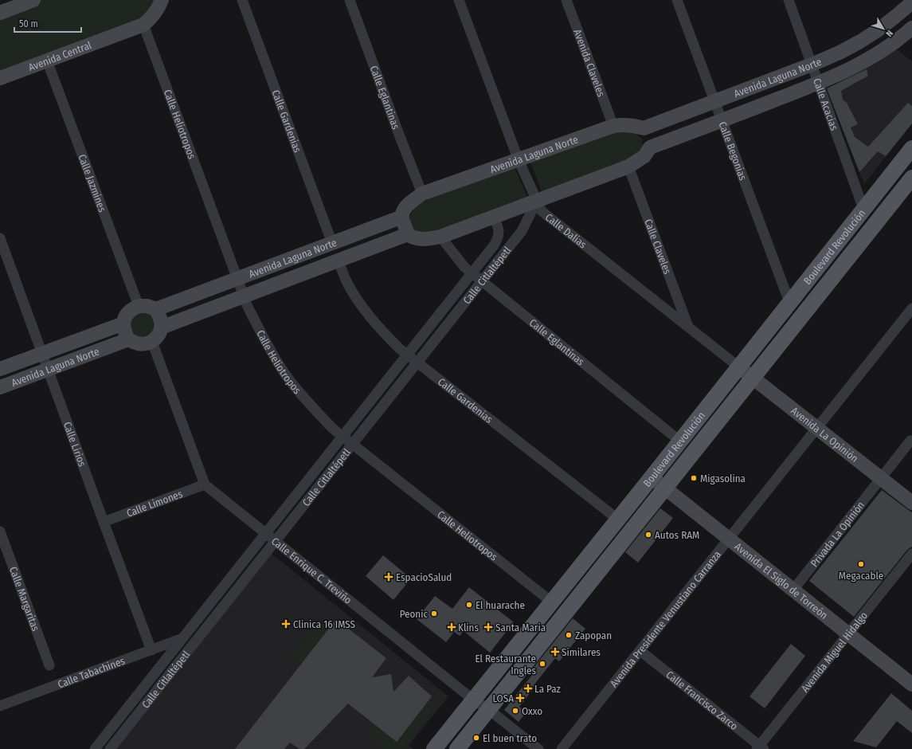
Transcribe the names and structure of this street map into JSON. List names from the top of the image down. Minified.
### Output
{"streets":{"main road":["Boulevard Revolución"],"street":["Avenida Central","Avenida Claveles","Avenida Laguna Norte","Calle Eglantinas","Calle Acacias","Calle Gardenias","Calle Heliotropos","Calle Begonias","Calle Jazmines","Calle Dalias","Calle Claveles","Calle Citlaltépetl","Avenida La Opinión","Calle Lirios","Calle Limones","Privada La Opinión","Calle Enrique C. Treviño","Avenida El Siglo de Torreón","Calle Margaritas","Avenida Presidente Venustiano Carranza","Avenida Miguel Hidalgo","Calle Tabachines","Calle Francisco Zarco"]},"crossings":[["Avenida Central","Calle Heliotropos"],["Avenida Central","Calle Jazmines"],["Avenida Claveles","Avenida Laguna Norte"],["Avenida Laguna Norte","Calle Eglantinas"],["Avenida Laguna Norte","Calle Acacias"],["Avenida Laguna Norte","Calle Gardenias"],["Avenida Laguna Norte","Calle Heliotropos"],["Avenida Laguna Norte","Calle Begonias"],["Avenida Laguna Norte","Calle Jazmines"],["Avenida Laguna Norte","Calle Dalias"],["Avenida Laguna Norte","Calle Lirios"],["Calle Eglantinas","Boulevard Revolución"],["Calle Eglantinas","Calle Citlaltépetl"],["Calle Acacias","Boulevard Revolución"],["Calle Gardenias","Boulevard Revolución"],["Calle Gardenias","Calle Citlaltépetl"],["Calle Heliotropos","Boulevard Revolución"],["Calle Heliotropos","Calle Citlaltépetl"],["Calle Begonias","Boulevard Revolución"],["Calle Dalias","Calle Claveles"],["Calle Dalias","Boulevard Revolución"],["Calle Dalias","Calle Citlaltépetl"],["Calle Dalias","Avenida La Opinión"],["Boulevard Revolución","Avenida La Opinión"],["Boulevard Revolución","Calle Enrique C. Treviño"],["Boulevard Revolución","Avenida El Siglo de Torreón"],["Calle Citlaltépetl","Calle Enrique C. Treviño"],["Calle Citlaltépetl","Calle Tabachines"],["Avenida La Opinión","Privada La Opinión"],["Avenida La Opinión","Avenida Presidente Venustiano Carranza"],["Calle Lirios","Calle Limones"],["Calle Lirios","Calle Tabachines"],["Calle Limones","Calle Enrique C. Treviño"],["Privada La Opinión","Avenida El Siglo de Torreón"],["Avenida El Siglo de Torreón","Avenida Presidente Venustiano Carranza"],["Avenida El Siglo de Torreón","Avenida Miguel Hidalgo"],["Avenida Presidente Venustiano Carranza","Calle Francisco Zarco"],["Avenida Miguel Hidalgo","Calle Francisco Zarco"]],"places":{"other":["Migasolina","Autos RAM","Megacable","El huarache","Peonic","Zapopan","El Restaurante Ingles","Oxxo","El buen trato"],"health":["EspacioSalud","Clinica 16 IMSS","Klins","Santa Maria","Similares","La Paz","LOSA"]},"scale_bar":"50 m","north":"bottom right"}
